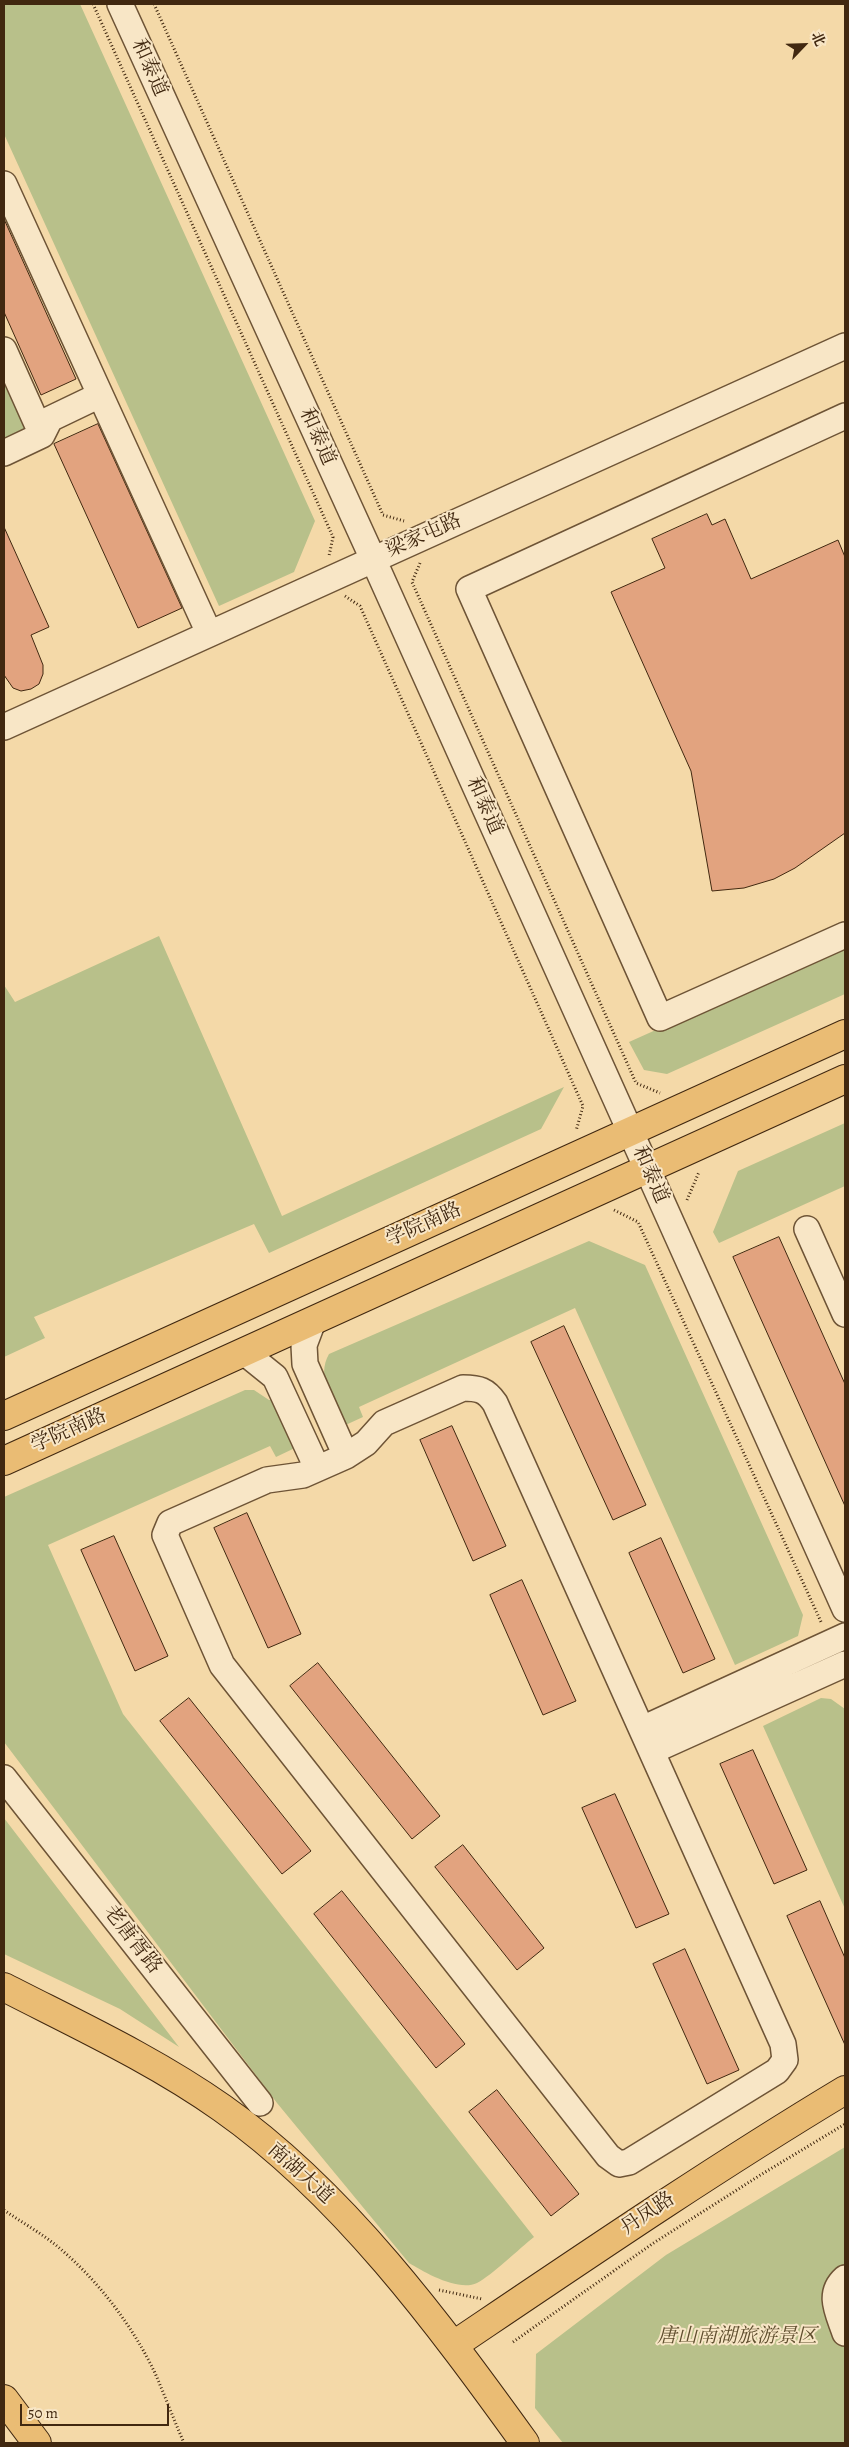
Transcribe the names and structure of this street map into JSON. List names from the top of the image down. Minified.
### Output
{"streets":{"main road":["学院南路","南湖大道","丹凤路"],"street":["和泰道","梁家屯路","老唐胥路"]},"crossings":[["和泰道","梁家屯路"],["和泰道","学院南路"],["南湖大道","丹凤路"]],"parks":["唐山南湖旅游景区"],"scale_bar":"50 m","north":"top right"}
